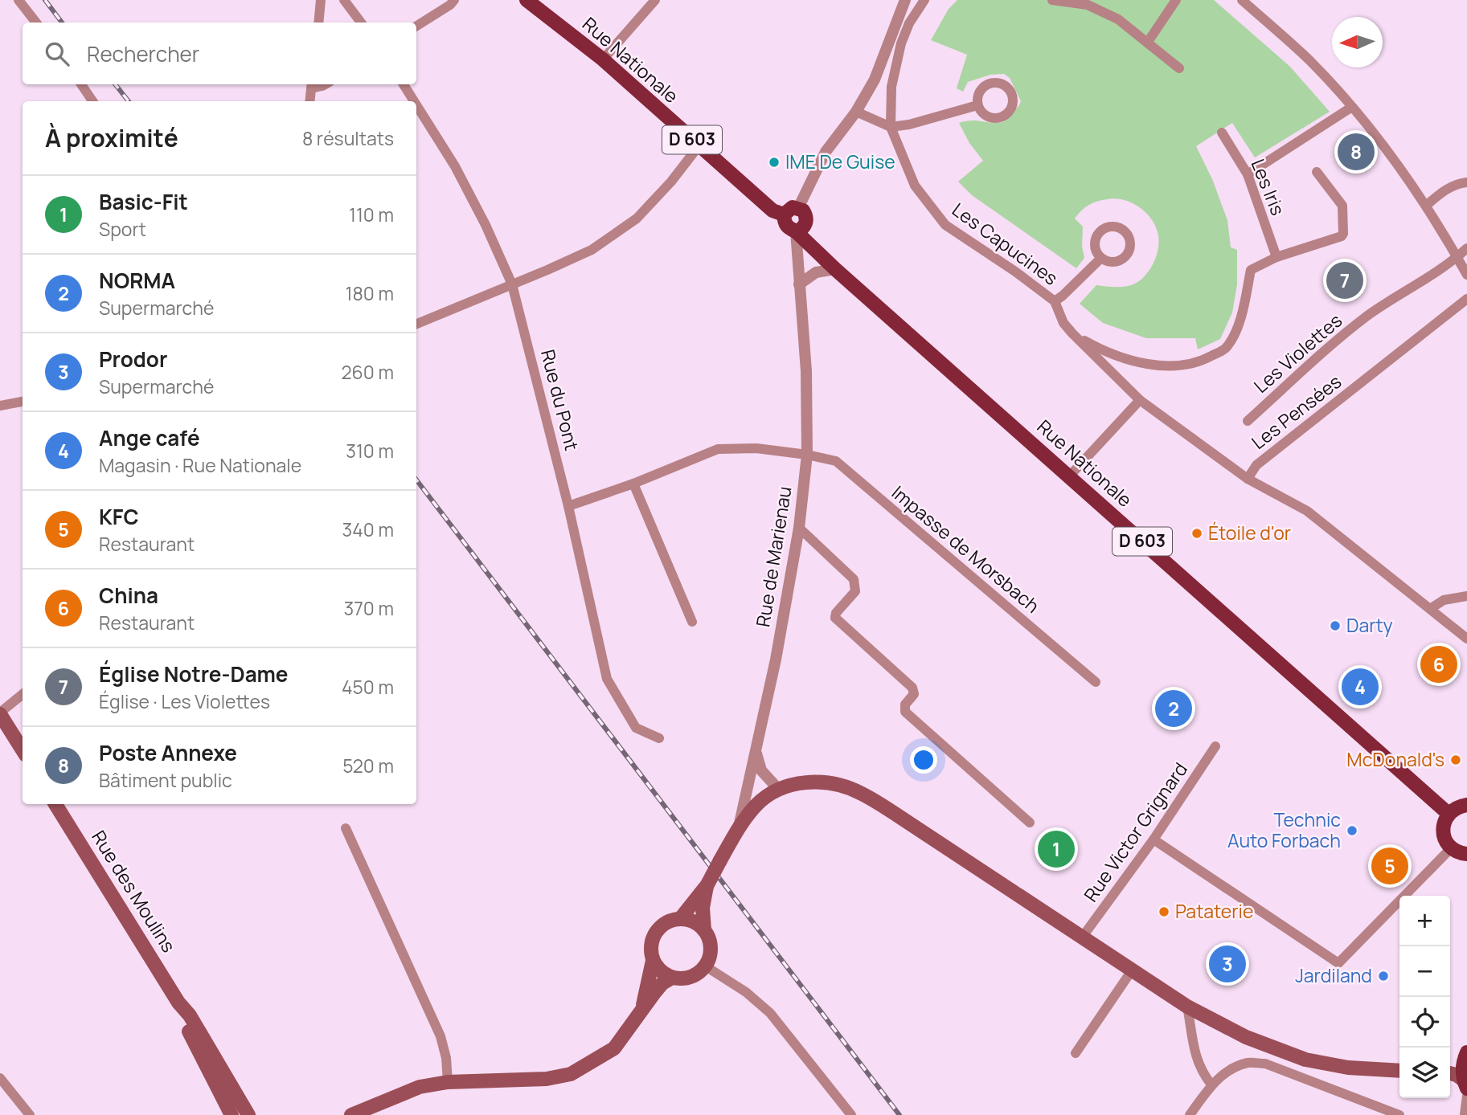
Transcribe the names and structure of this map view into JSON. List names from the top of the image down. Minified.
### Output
{"streets":{"main road":["Rue Nationale","D 603","Rue des Moulins"],"street":["Les Iris","Les Capucines","Les Violettes","Rue du Pont","Les Pensées","Impasse de Morsbach","Rue de Marienau","Rue Victor Grignard"]},"crossings":[["Rue Nationale","Rue de Marienau"],["Les Capucines","Les Pensées"],["Impasse de Morsbach","Rue de Marienau"]],"places":["IME De Guise","Étoile d'or","Darty","McDonald's","Technic Auto Forbach","Pataterie","Jardiland"],"north":"left","page":{"search":"Rechercher","heading":["À proximité","8 résultats"],"pins":["8","7","6","4","2","1","5","3"],"list":[{"mark":"1","name":"Basic-Fit","note":"Sport","value":"110 m"},{"mark":"2","name":"NORMA","note":"Supermarché","value":"180 m"},{"mark":"3","name":"Prodor","note":"Supermarché","value":"260 m"},{"mark":"4","name":"Ange café","note":"Magasin · Rue Nationale","value":"310 m"},{"mark":"5","name":"KFC","note":"Restaurant","value":"340 m"},{"mark":"6","name":"China","note":"Restaurant","value":"370 m"},{"mark":"7","name":"Église Notre-Dame","note":"Église · Les Violettes","value":"450 m"},{"mark":"8","name":"Poste Annexe","note":"Bâtiment public","value":"520 m"}],"map_buttons":["+","−"]}}
